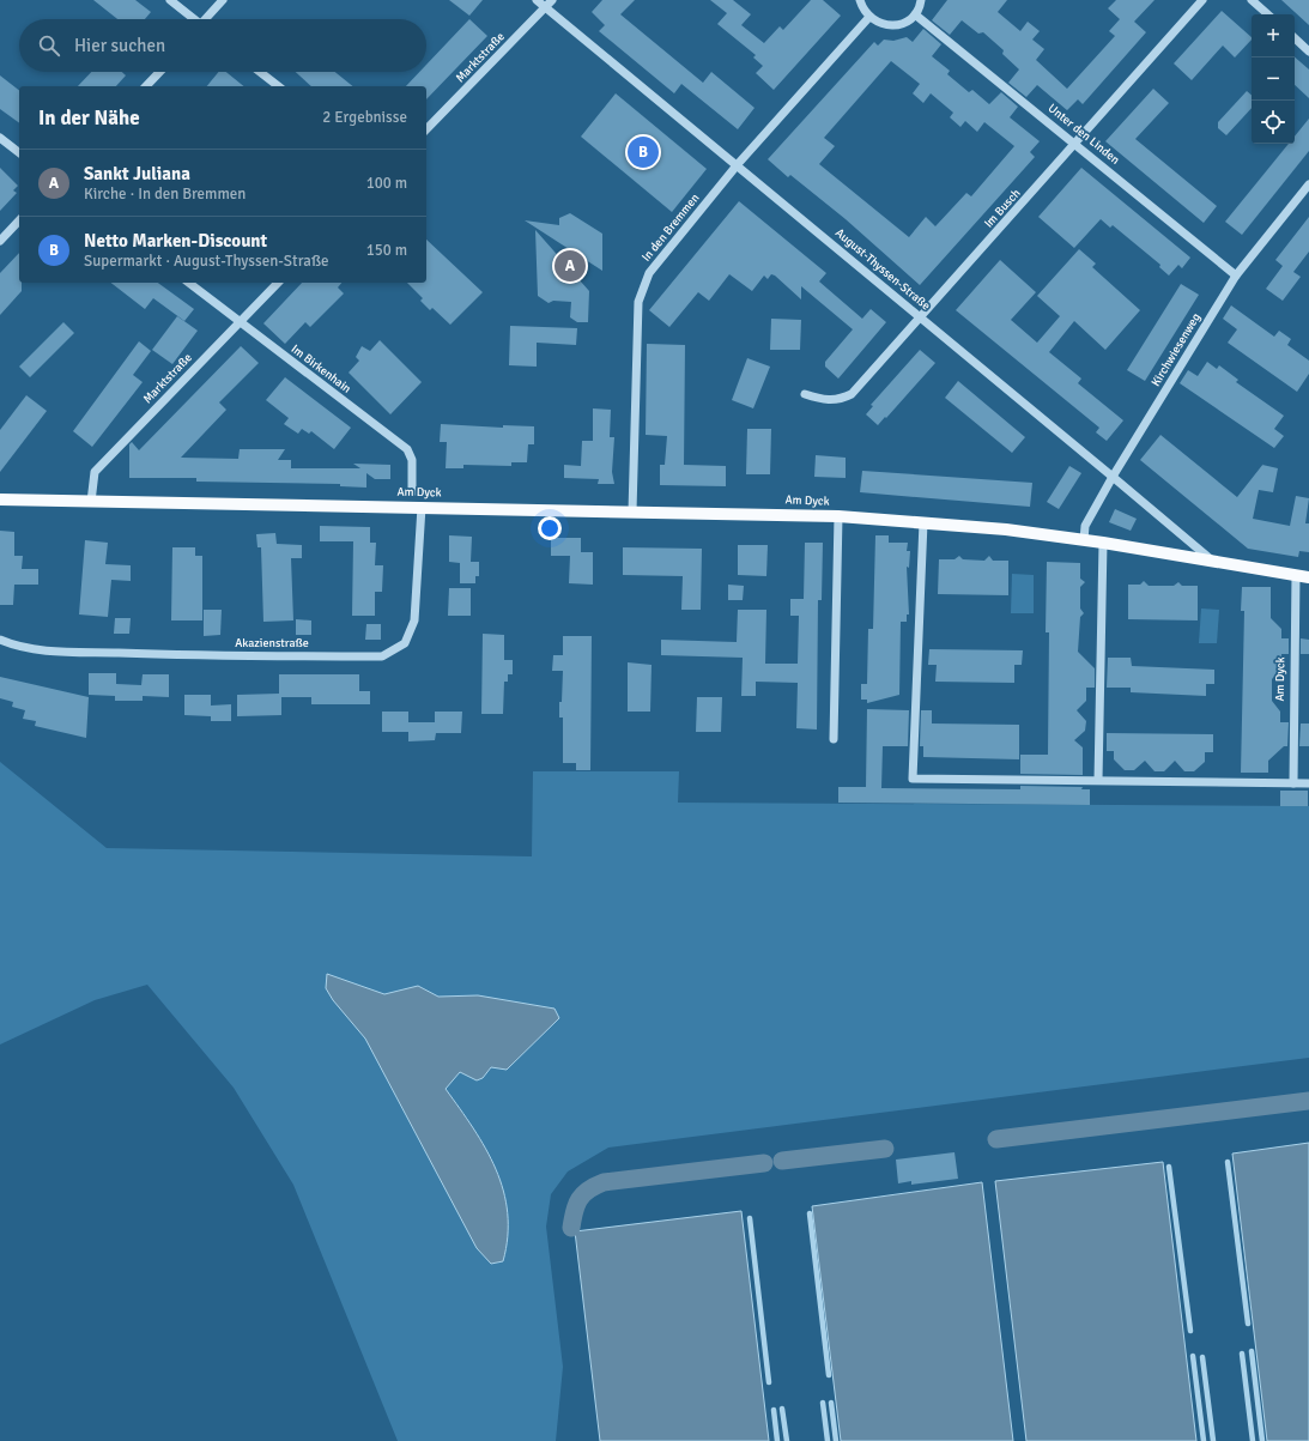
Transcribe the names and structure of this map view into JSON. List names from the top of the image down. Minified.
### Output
{"streets":{"main road":["Am Dyck"],"street":["Marktstraße","Unter den Linden","Im Busch","In den Bremmen","August-Thyssen-Straße","Kirchwiesenweg","Im Birkenhain","Akazienstraße"]},"crossings":[["Marktstraße","August-Thyssen-Straße"],["Marktstraße","Im Birkenhain"],["Marktstraße","Am Dyck"],["Unter den Linden","Im Busch"],["Unter den Linden","Kirchwiesenweg"],["Im Busch","August-Thyssen-Straße"],["In den Bremmen","August-Thyssen-Straße"],["In den Bremmen","Am Dyck"],["August-Thyssen-Straße","Kirchwiesenweg"],["August-Thyssen-Straße","Am Dyck"],["Kirchwiesenweg","Am Dyck"],["Am Dyck","Akazienstraße"]],"page":{"map_buttons":["+","−"],"search":"Hier suchen","heading":["In der Nähe","2 Ergebnisse"],"pins":["B","A"],"list":[{"mark":"A","name":"Sankt Juliana","note":"Kirche · In den Bremmen","value":"100 m"},{"mark":"B","name":"Netto Marken-Discount","note":"Supermarkt · August-Thyssen-Straße","value":"150 m"}]}}
